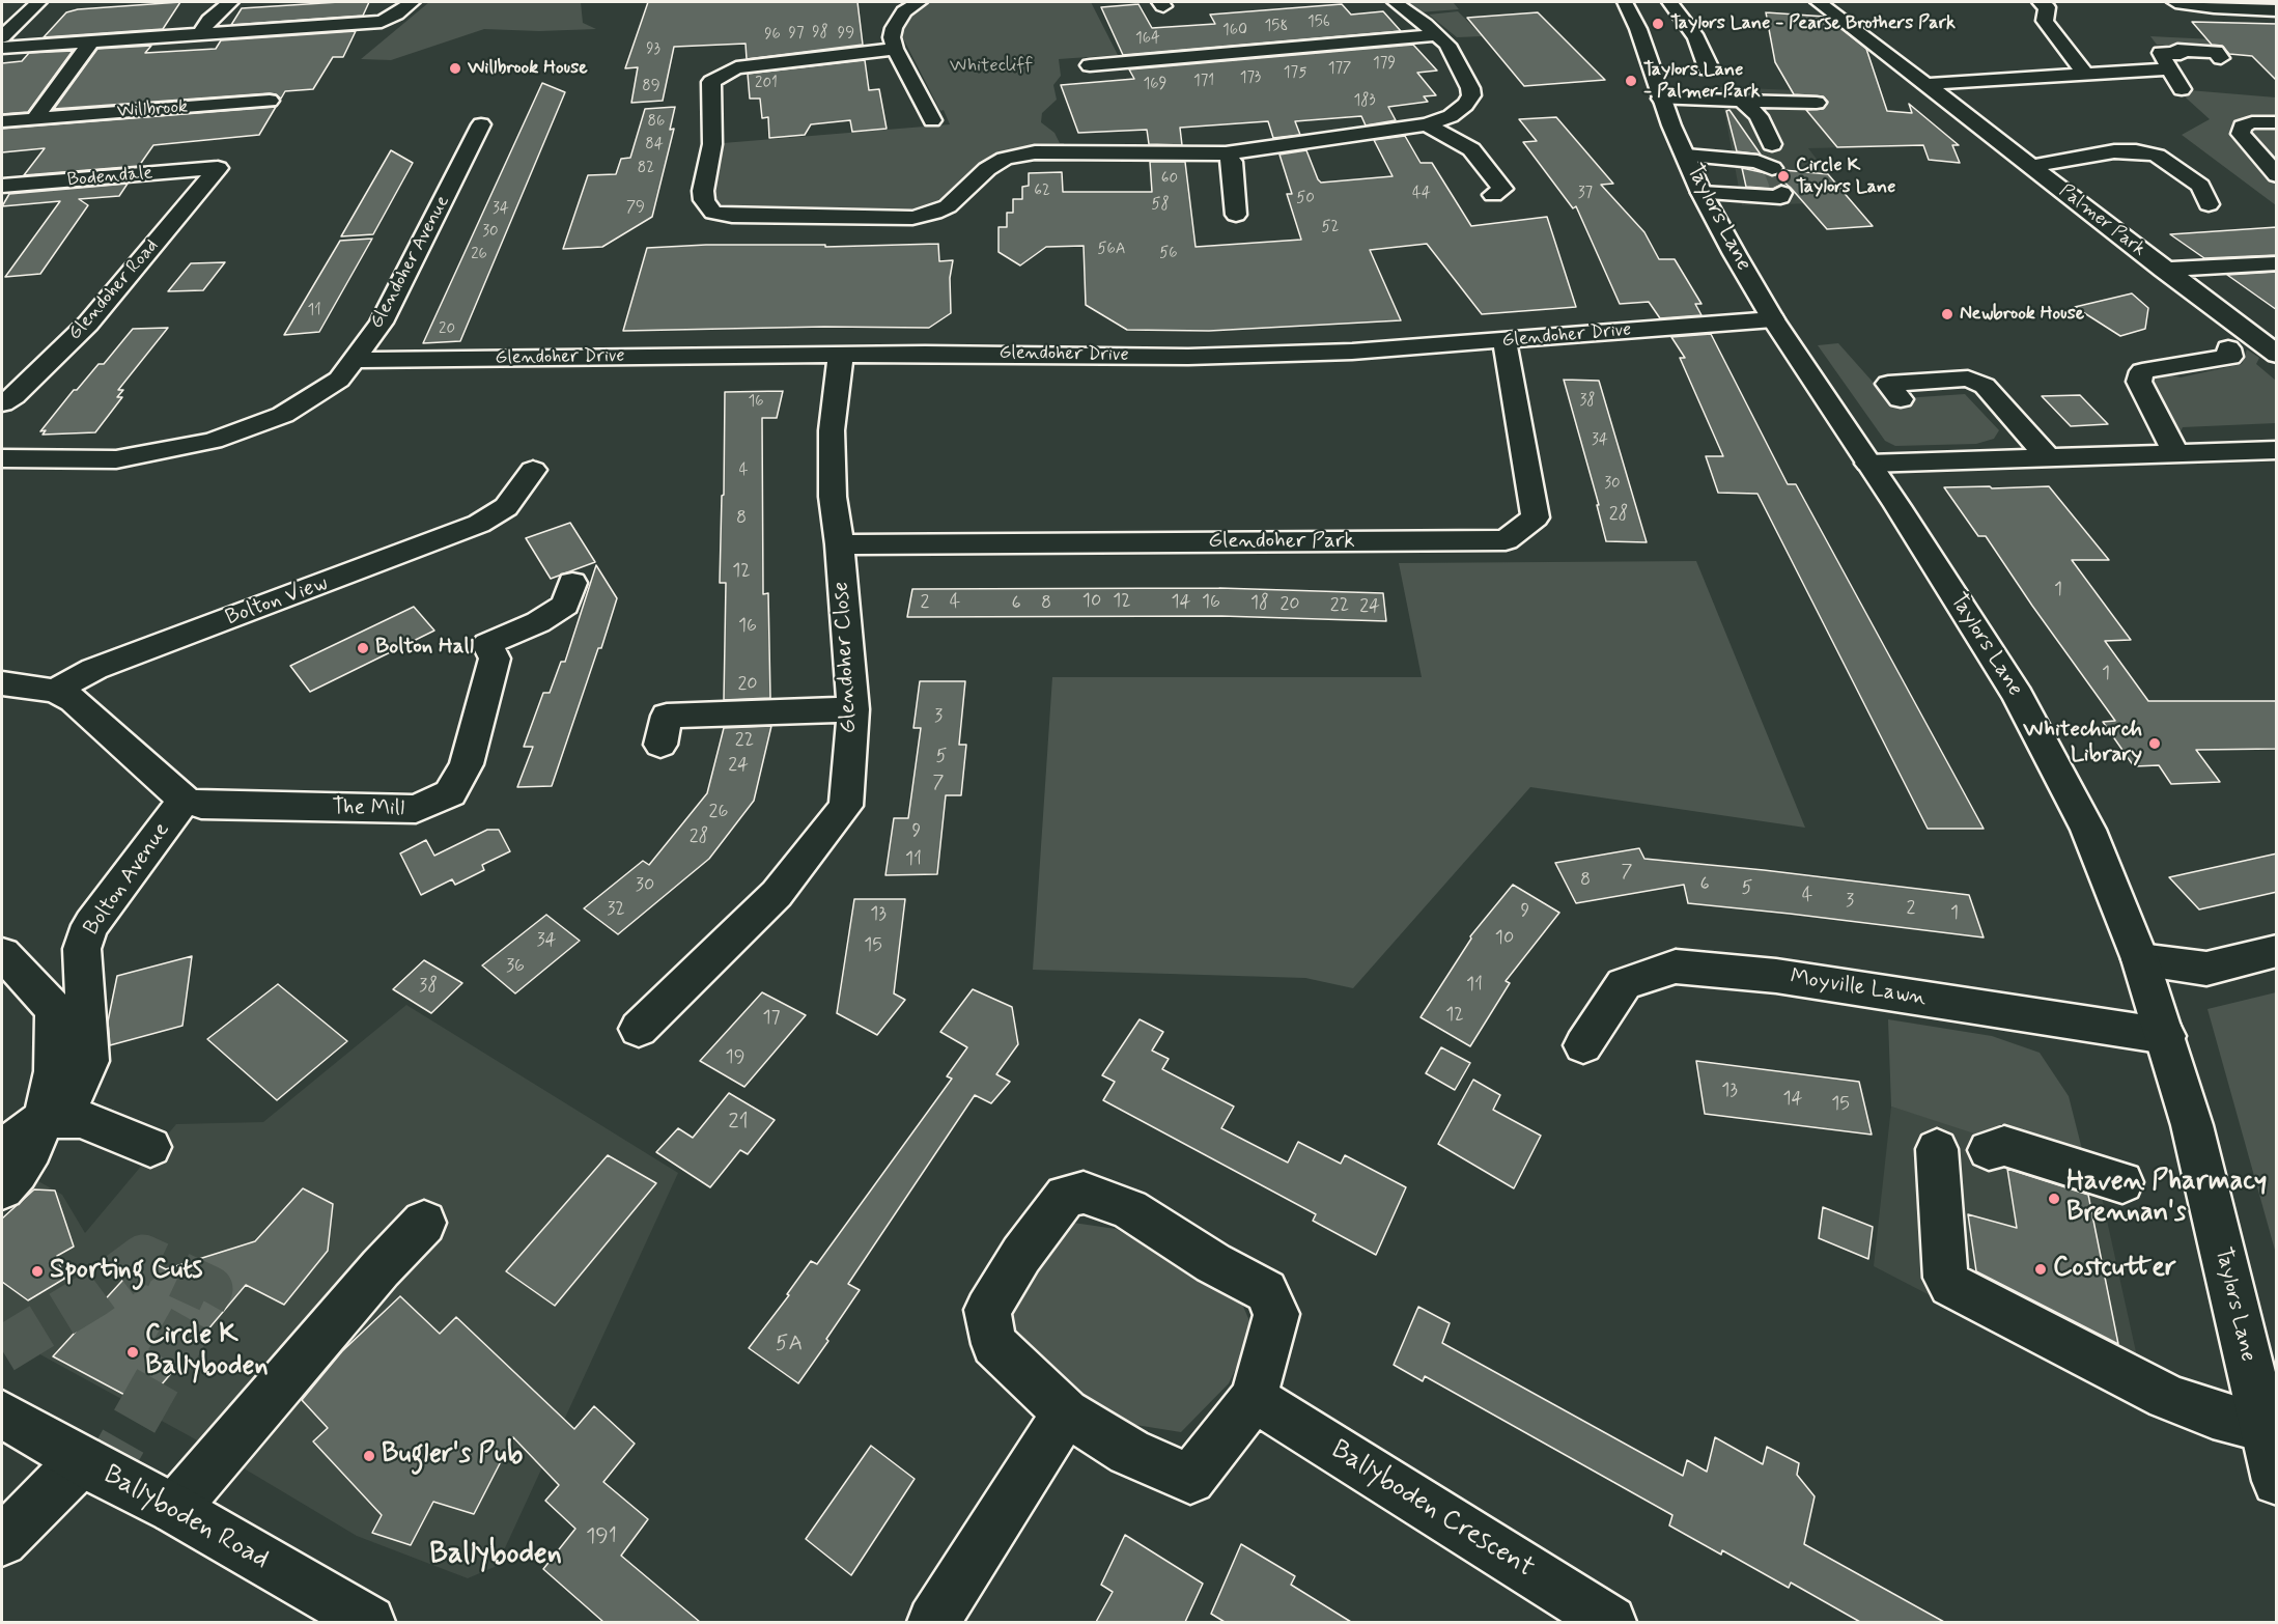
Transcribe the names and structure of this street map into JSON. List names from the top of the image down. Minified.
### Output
{"streets":{"street":["Willbrook","Bodendale","Taylors Lane","Palmer Park","Glendoher Avenue","Glendoher Road","Glendoher Drive","Glendoher Park","Bolton View","Glendoher Close","The Mill","Bolton Avenue","Moyville Lawn","Ballyboden Crescent","Ballyboden Road"]},"crossings":[["Bodendale","Glendoher Road"],["Taylors Lane","Glendoher Drive"],["Taylors Lane","Moyville Lawn"],["Glendoher Avenue","Glendoher Drive"],["Glendoher Drive","Glendoher Park"],["Glendoher Drive","Glendoher Close"],["Glendoher Park","Glendoher Close"],["The Mill","Bolton Avenue"]],"districts":["Ballyboden"],"parks":["Whitecliff"],"places":["Taylors Lane - Pearse Brothers Park","Willbrook House","Taylors Lane - Palmer Park","Circle K Taylors Lane","Newbrook House","Bolton Hall","Whitechurch Library","Haven Pharmacy Brennan's","Costcutter","Sporting Cuts","Circle K Ballyboden","Bugler's Pub"],"house_numbers":["156","158","160","98","97","99","96","164","93","179","177","175","173","171","201","169","89","183","86","84","82","60","62","44","37","50","58","79","34","52","30","56A","56","26","11","20","38","16","34","4","30","28","8","12","1","10","12","2","4","14","16","6","8","18","20","22","24","16","1","20","3","22","5","24","7","26","9","28","11","7","8","6","30","5","4","3","2","32","9","1","13","10","34","15","36","11","38","12","17","19","13","14","15","21","5A","191"]}
